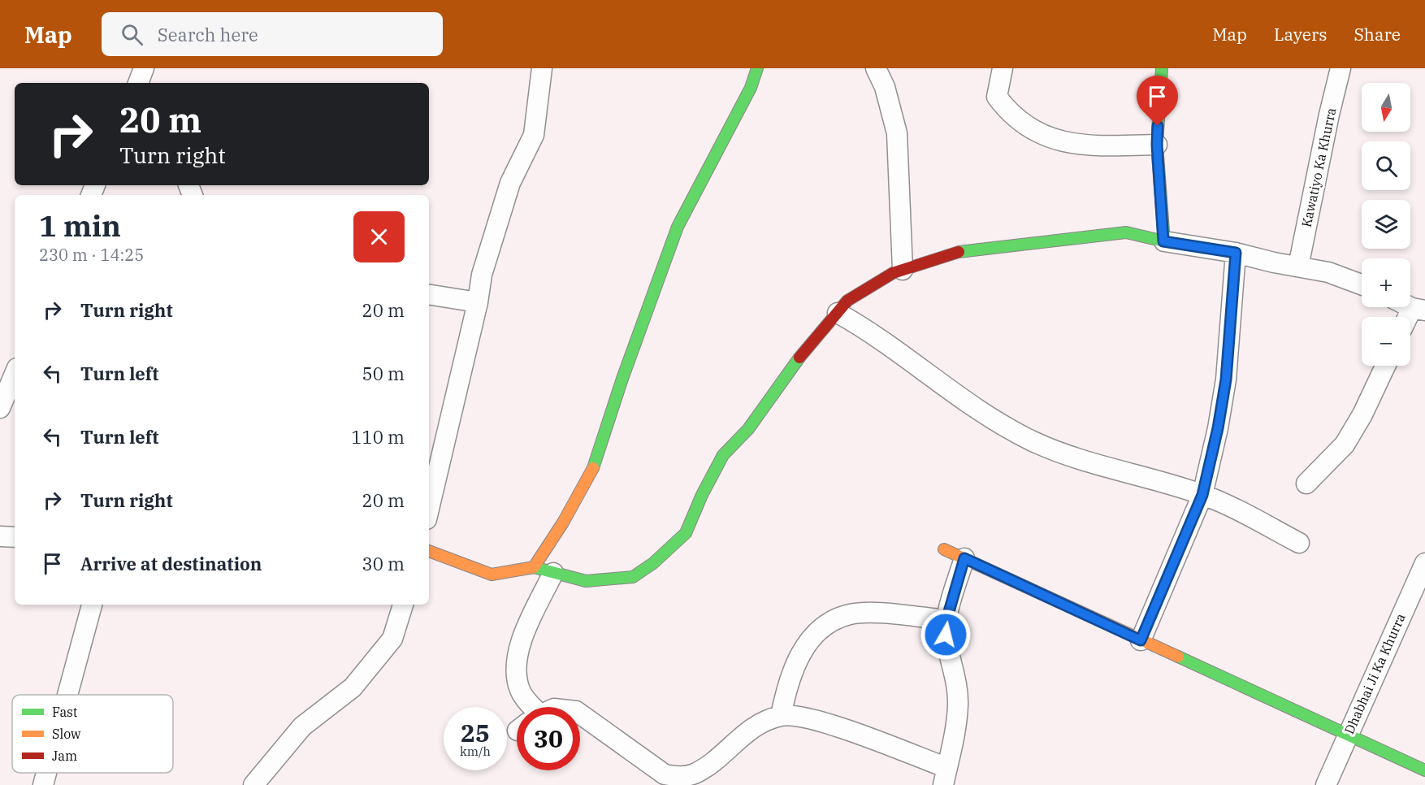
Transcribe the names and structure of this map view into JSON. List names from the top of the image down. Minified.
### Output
{"streets":{"street":["Kawatiyo Ka Khurra","Dhabhai Ji Ka Khurra"]},"legend":["Fast","Slow","Jam"],"north":"bottom","page":{"header":"Map","search":"Search here","nav":["Map","Layers","Share"],"map_buttons":["+","−"],"turn":["20 m","Turn right"],"heading":["1 min","230 m · 14:25"],"list":[{"name":"Turn right","value":"20 m"},{"name":"Turn left","value":"50 m"},{"name":"Turn left","value":"110 m"},{"name":"Turn right","value":"20 m"},{"name":"Arrive at destination","value":"30 m"}],"speed":"25 km/h","limit":"30"}}
